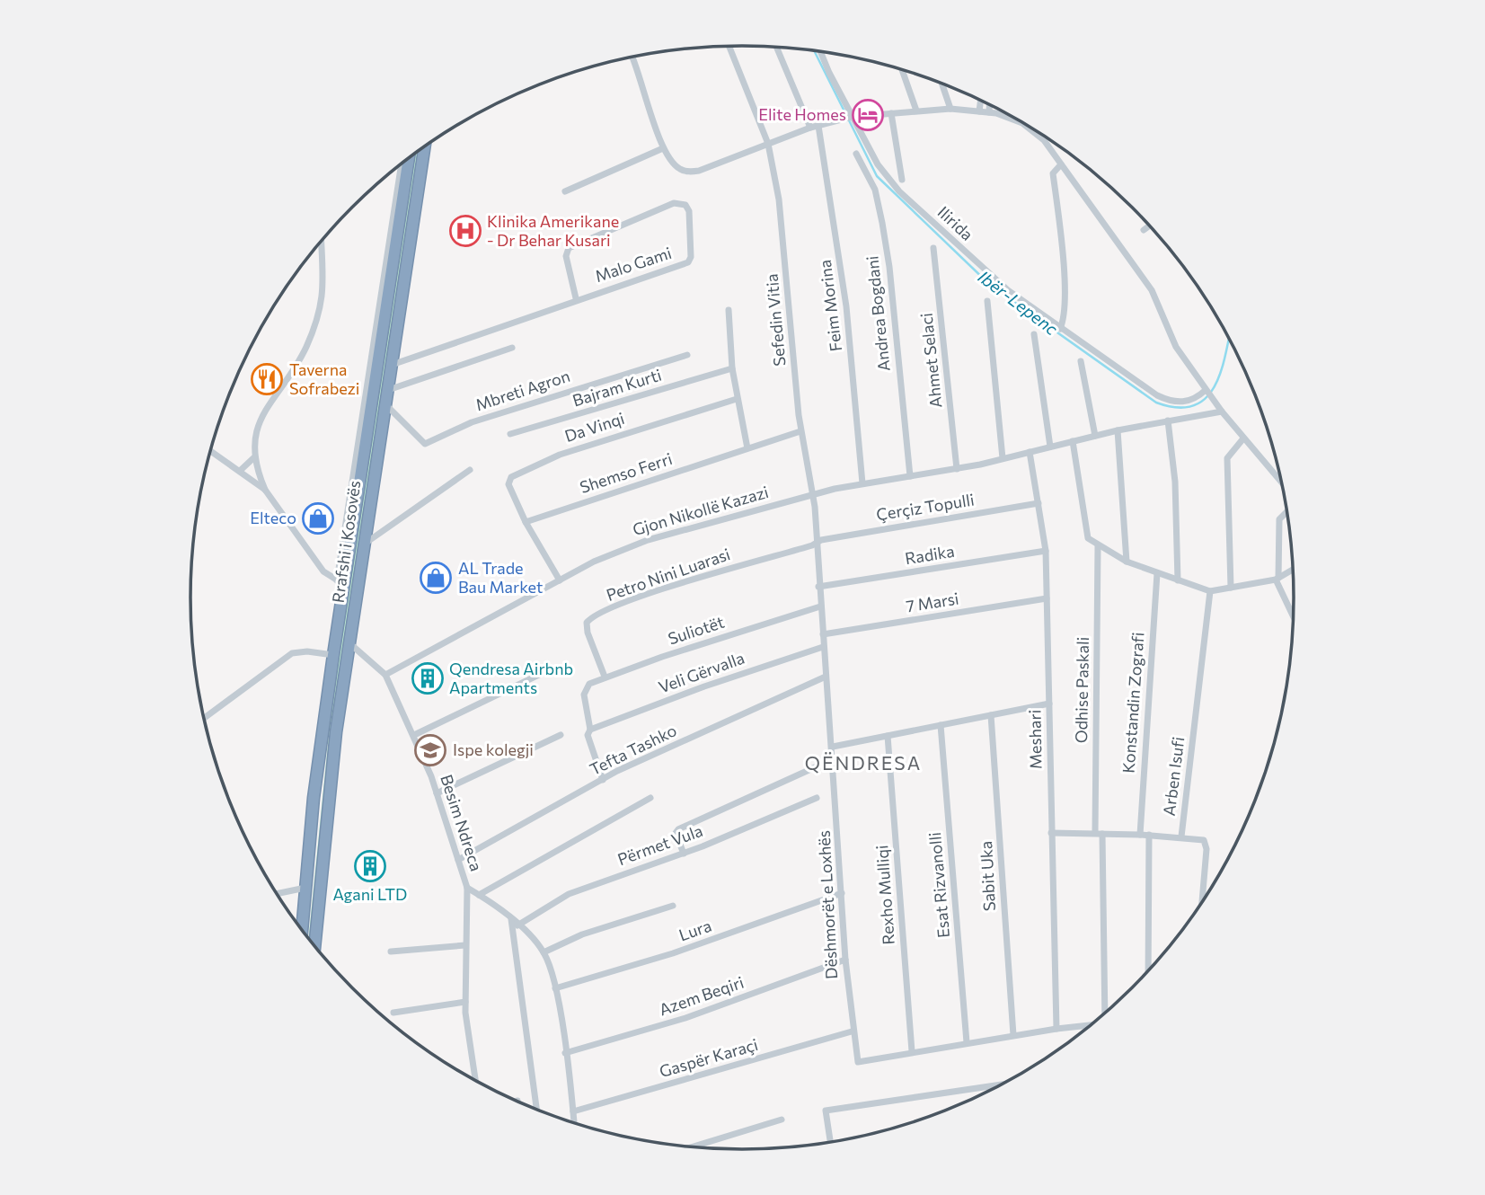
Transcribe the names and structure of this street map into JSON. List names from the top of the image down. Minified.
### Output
{"streets":{"highway":["Rrafshi i Kosovës"],"street":["Ilirida","Malo Gami","Feim Morina","Andrea Bogdani","Sefedin Vitia","Ahmet Selaci","Bajram Kurti","Mbreti Agron","Da Vinqi","Shemso Ferri","Çerçiz Topulli","Gjon Nikollë Kazazi","Radika","Petro Nini Luarasi","7 Marsi","Suliotët","Veli Gërvalla","Odhise Paskali","Konstandin Zografi","Meshari","Tefta Tashko","Arben Isufi","Besim Ndreca","Përmet Vula","Sabit Uka","Esat Rizvanolli","Rexho Mulliqi","Dëshmorët e Loxhës","Lura","Azem Beqiri","Gaspër Karaçi"]},"crossings":[["Malo Gami","Rrafshi i Kosovës"],["Feim Morina","Gjon Nikollë Kazazi"],["Andrea Bogdani","Gjon Nikollë Kazazi"],["Sefedin Vitia","Shemso Ferri"],["Sefedin Vitia","Gjon Nikollë Kazazi"],["Sefedin Vitia","Dëshmorët e Loxhës"],["Ahmet Selaci","Gjon Nikollë Kazazi"],["Mbreti Agron","Rrafshi i Kosovës"],["Da Vinqi","Shemso Ferri"],["Çerçiz Topulli","Petro Nini Luarasi"],["Çerçiz Topulli","Meshari"],["Çerçiz Topulli","Dëshmorët e Loxhës"],["Gjon Nikollë Kazazi","Meshari"],["Gjon Nikollë Kazazi","Besim Ndreca"],["Gjon Nikollë Kazazi","Dëshmorët e Loxhës"],["Rrafshi i Kosovës","Besim Ndreca"],["Radika","Meshari"],["Radika","Dëshmorët e Loxhës"],["Petro Nini Luarasi","Suliotët"],["Petro Nini Luarasi","Dëshmorët e Loxhës"],["7 Marsi","Meshari"],["7 Marsi","Dëshmorët e Loxhës"],["Suliotët","Veli Gërvalla"],["Suliotët","Dëshmorët e Loxhës"],["Veli Gërvalla","Dëshmorët e Loxhës"],["Odhise Paskali","Arben Isufi"],["Konstandin Zografi","Arben Isufi"],["Meshari","Arben Isufi"],["Meshari","Dëshmorët e Loxhës"],["Tefta Tashko","Besim Ndreca"],["Tefta Tashko","Dëshmorët e Loxhës"],["Sabit Uka","Dëshmorët e Loxhës"],["Esat Rizvanolli","Dëshmorët e Loxhës"],["Rexho Mulliqi","Dëshmorët e Loxhës"],["Dëshmorët e Loxhës","Lura"],["Dëshmorët e Loxhës","Azem Beqiri"],["Dëshmorët e Loxhës","Gaspër Karaçi"]],"districts":["QËNDRESA"],"water":["Ibër-Lepenc"],"places":{"hotel":["Elite Homes"],"hospital":["Klinika Amerikane - Dr Behar Kusari"],"restaurant":["Taverna Sofrabezi"],"shop":["Elteco","AL Trade Bau Market"],"building":["Qendresa Airbnb Apartments","Agani LTD"],"school or university":["Ispe kolegji"]}}
